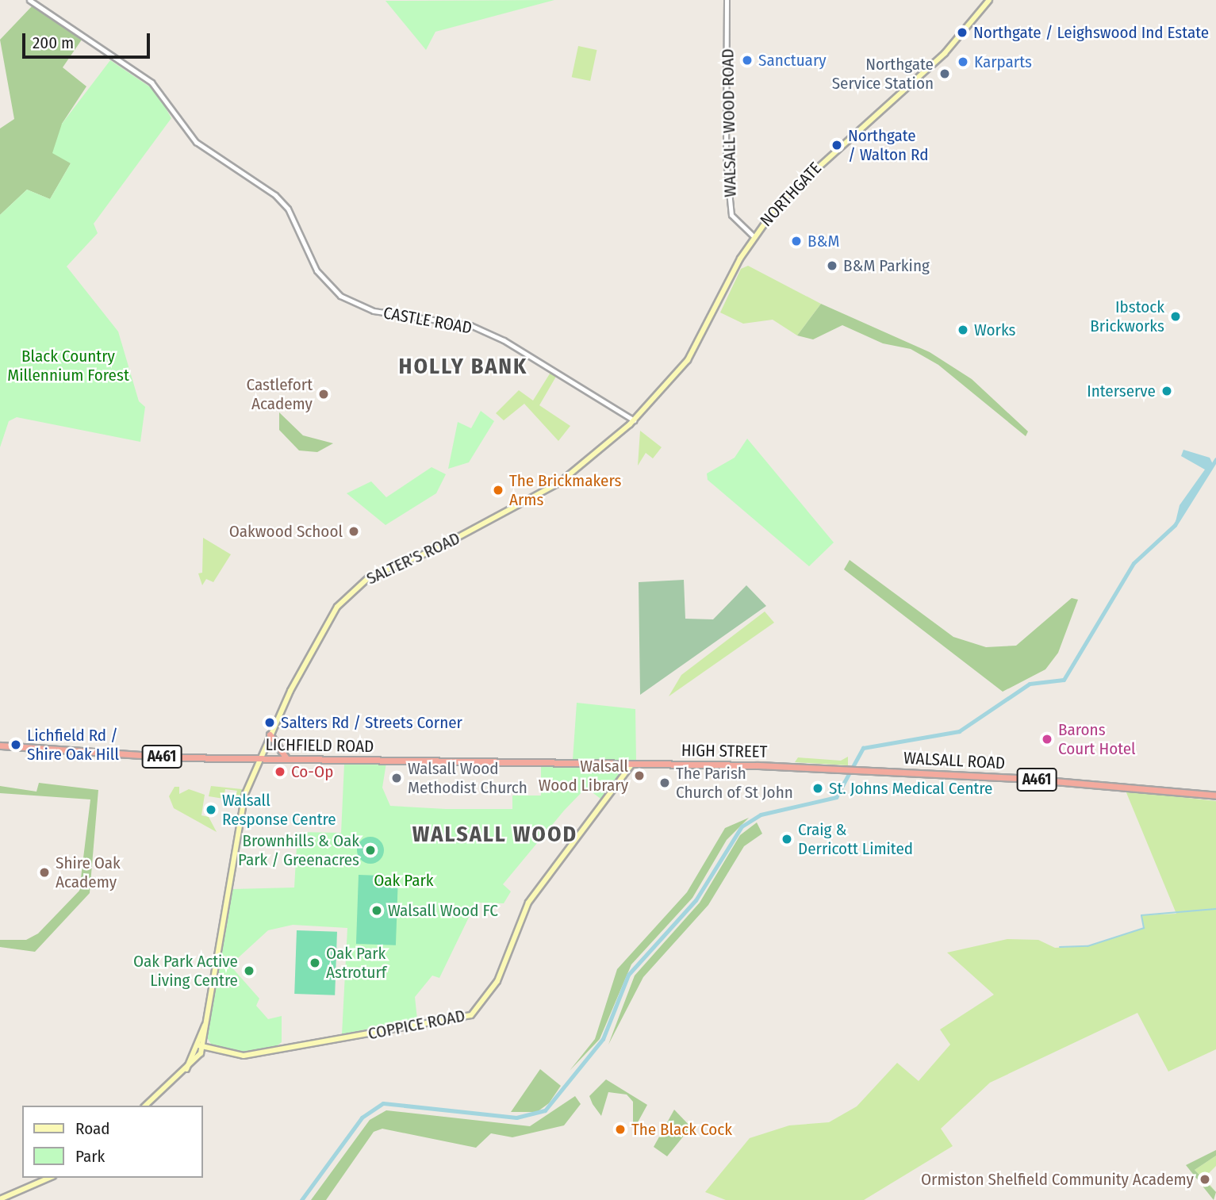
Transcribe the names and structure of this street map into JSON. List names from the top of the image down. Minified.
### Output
{"streets":{"highway":["LICHFIELD ROAD","HIGH STREET","A461","WALSALL ROAD"],"main road":["NORTHGATE","SALTER'S ROAD","COPPICE ROAD"],"street":["WALSALL WOOD ROAD","CASTLE ROAD"]},"crossings":[["WALSALL WOOD ROAD","NORTHGATE"],["NORTHGATE","CASTLE ROAD"],["NORTHGATE","SALTER'S ROAD"],["CASTLE ROAD","SALTER'S ROAD"],["SALTER'S ROAD","LICHFIELD ROAD"],["SALTER'S ROAD","COPPICE ROAD"],["LICHFIELD ROAD","HIGH STREET"],["LICHFIELD ROAD","COPPICE ROAD"],["HIGH STREET","WALSALL ROAD"]],"districts":["HOLLY BANK","WALSALL WOOD"],"parks":["Black Country Millennium Forest","Oak Park"],"places":["Northgate / Leighswood Ind Estate","Sanctuary","Karparts","Northgate Service Station","Northgate / Walton Rd","B&M","B&M Parking","Ibstock Brickworks","Works","Interserve","Castlefort Academy","The Brickmakers Arms","Oakwood School","Salters Rd / Streets Corner","Barons Court Hotel","Lichfield Rd / Shire Oak Hill","Co-Op","Walsall Wood Library","Walsall Wood Methodist Church","The Parish Church of St John","St. Johns Medical Centre","Walsall Response Centre","Craig & Derricott Limited","Brownhills & Oak Park / Greenacres","Shire Oak Academy","Walsall Wood FC","Oak Park Astroturf","Oak Park Active Living Centre","The Black Cock","Ormiston Shelfield Community Academy"],"legend":["Road","Park"],"scale_bar":"200 m"}
